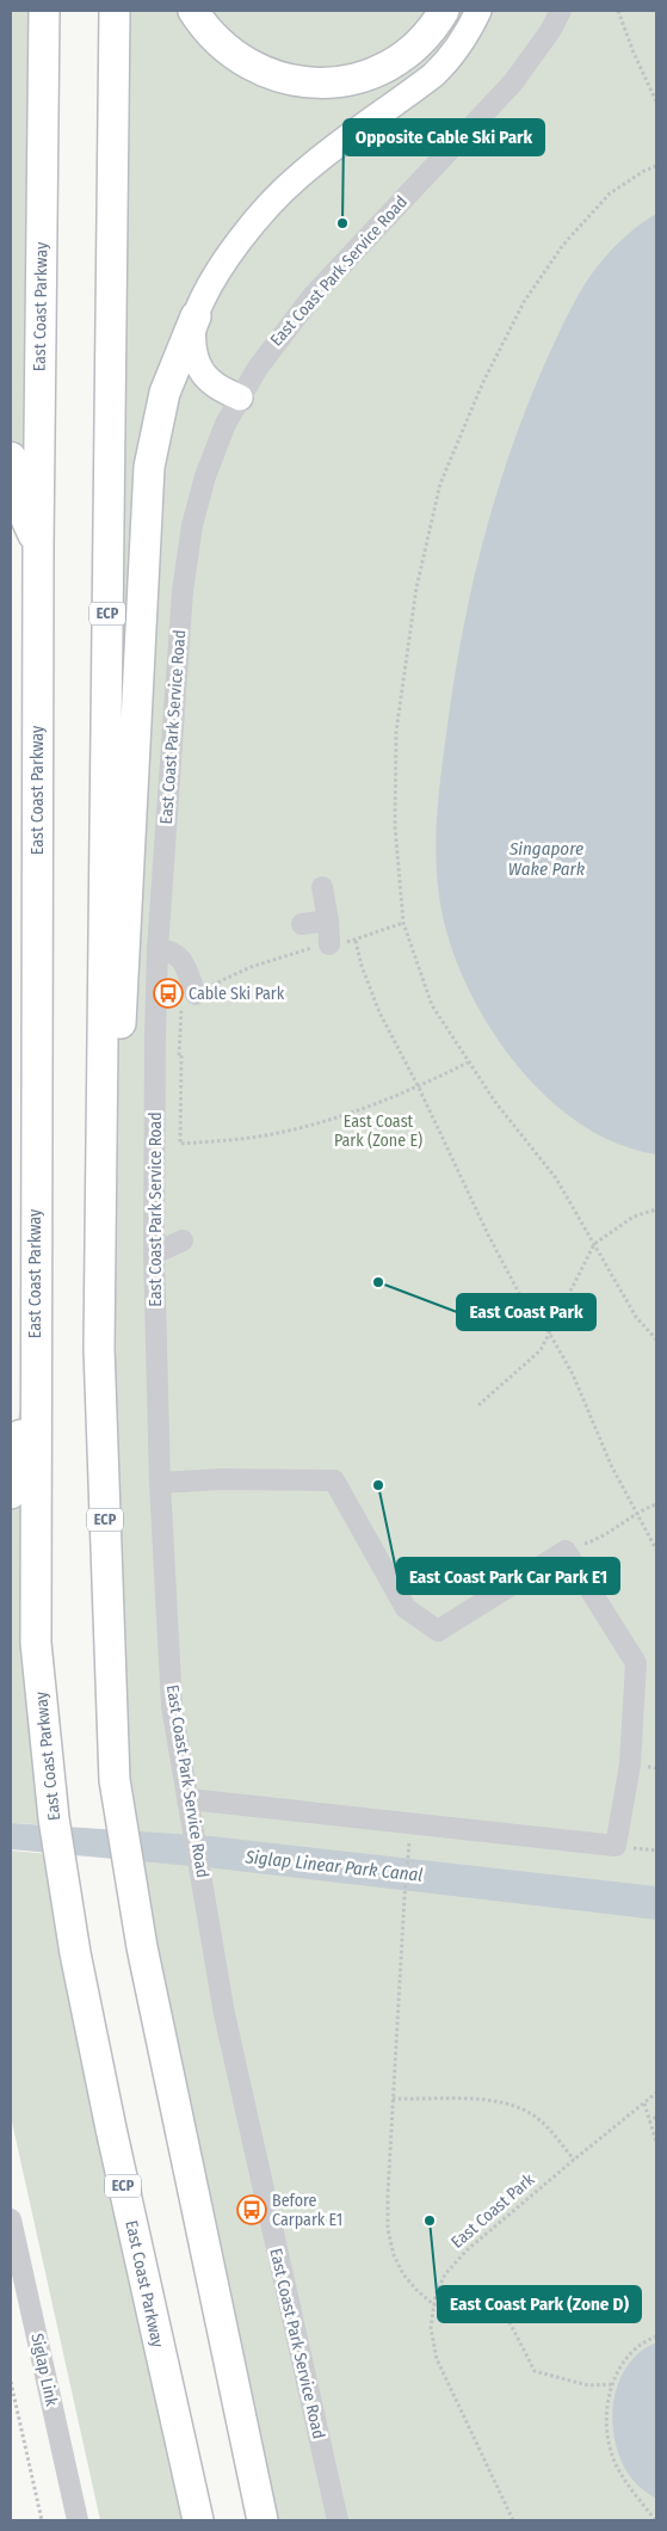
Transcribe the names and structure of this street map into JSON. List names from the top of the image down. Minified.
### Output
{"streets":{"highway":["East Coast Parkway","ECP"],"street":["East Coast Park Service Road","Siglap Link"],"path":["East Coast Park"]},"water":["Singapore Wake Park","Siglap Linear Park Canal"],"parks":["East Coast Park (Zone E)"],"places":{"other":["Opposite Cable Ski Park","East Coast Park","East Coast Park Car Park E1","East Coast Park (Zone D)"],"bus stop":["Cable Ski Park","Before Carpark E1"]}}
